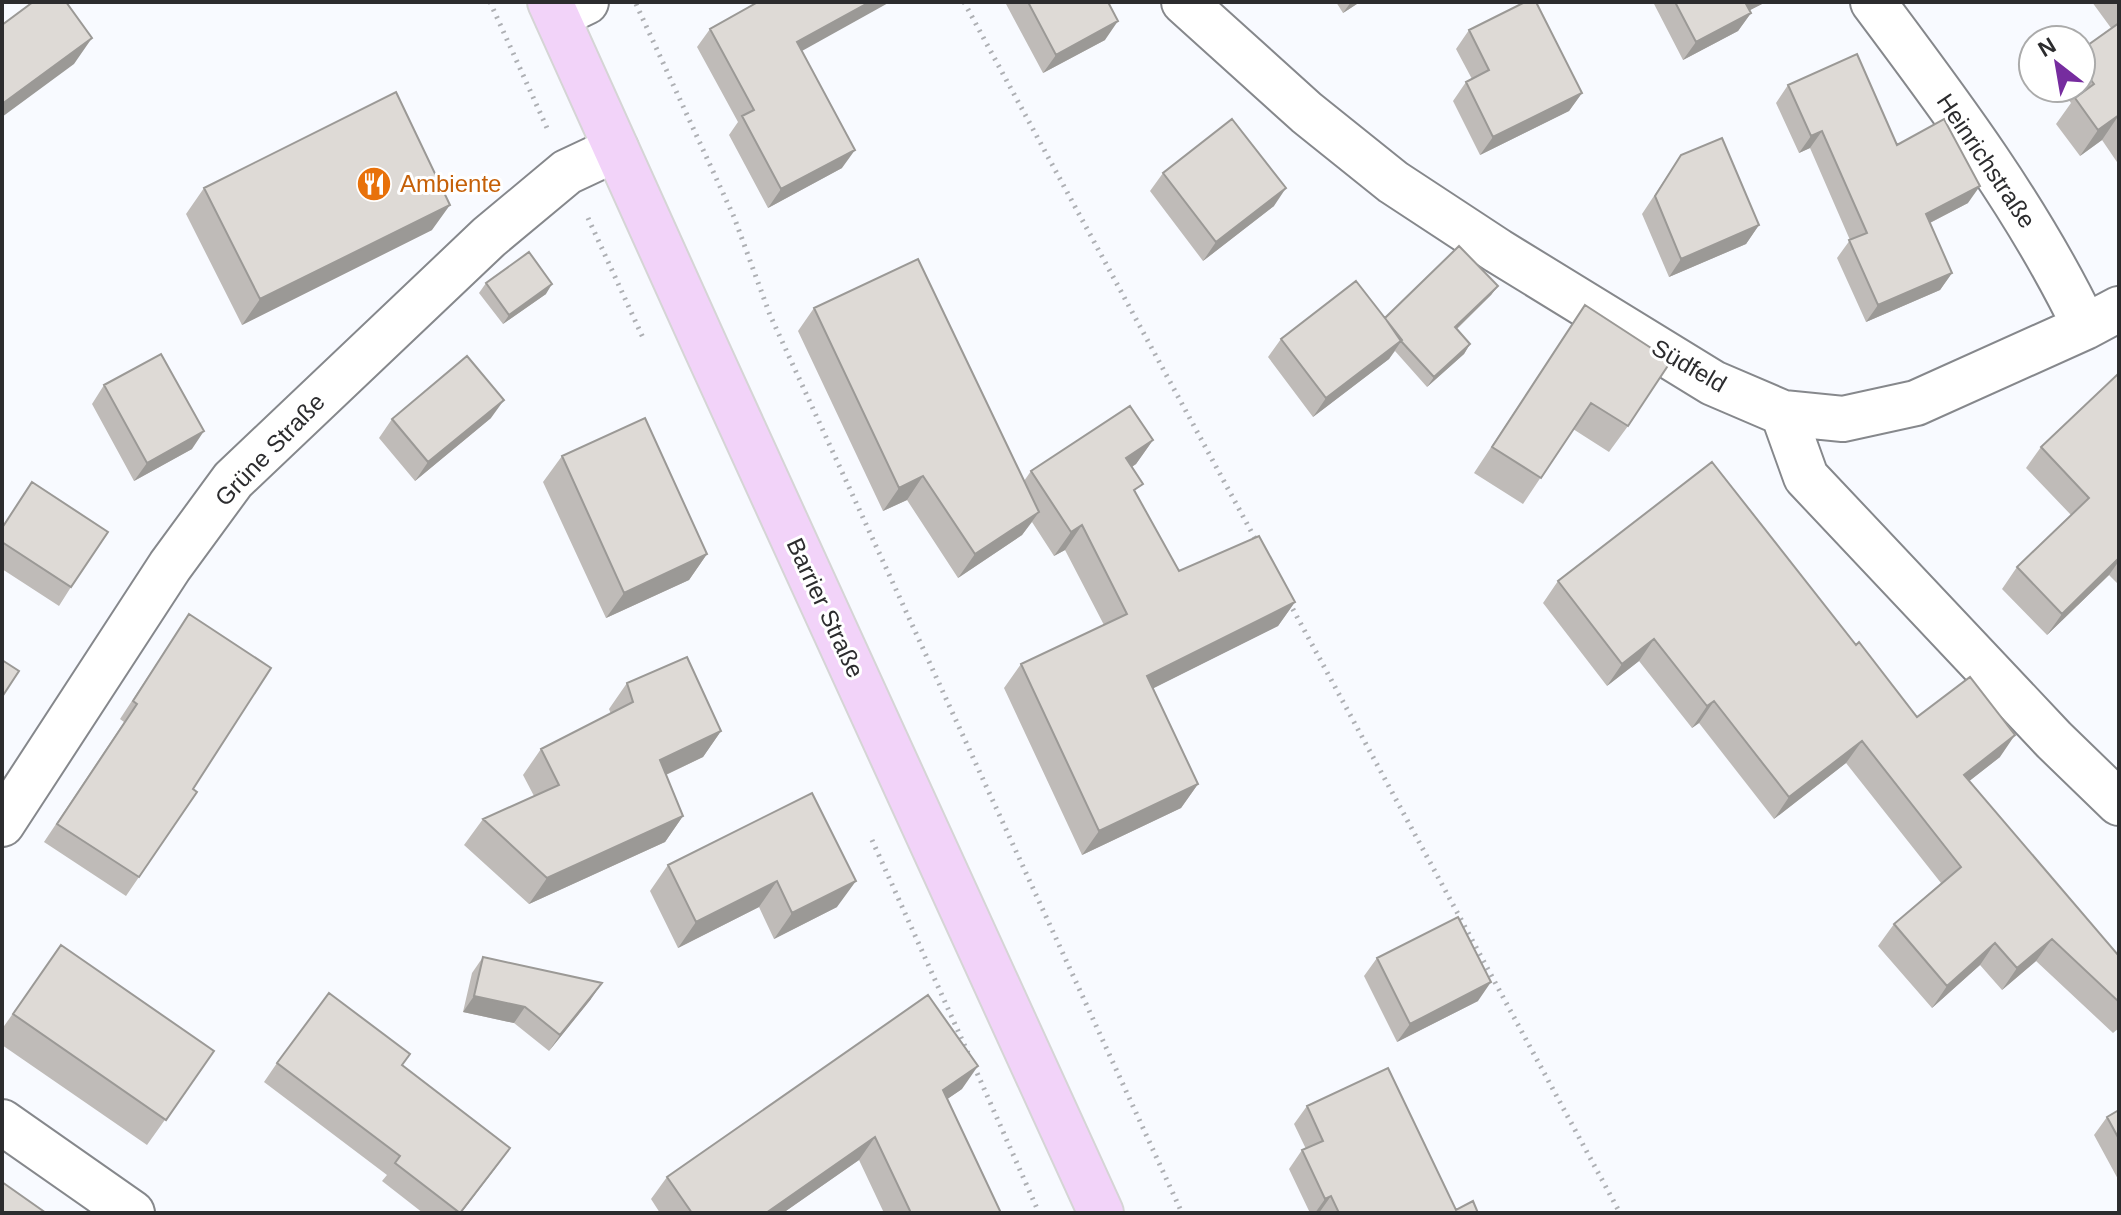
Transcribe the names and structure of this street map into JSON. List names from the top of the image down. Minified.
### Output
{"streets":{"main road":["Barrier Straße"],"street":["Heinrichstraße","Südfeld","Grüne Straße"]},"crossings":[["Heinrichstraße","Südfeld"],["Grüne Straße","Barrier Straße"]],"places":{"restaurant":["Ambiente"]},"north":"top left"}
